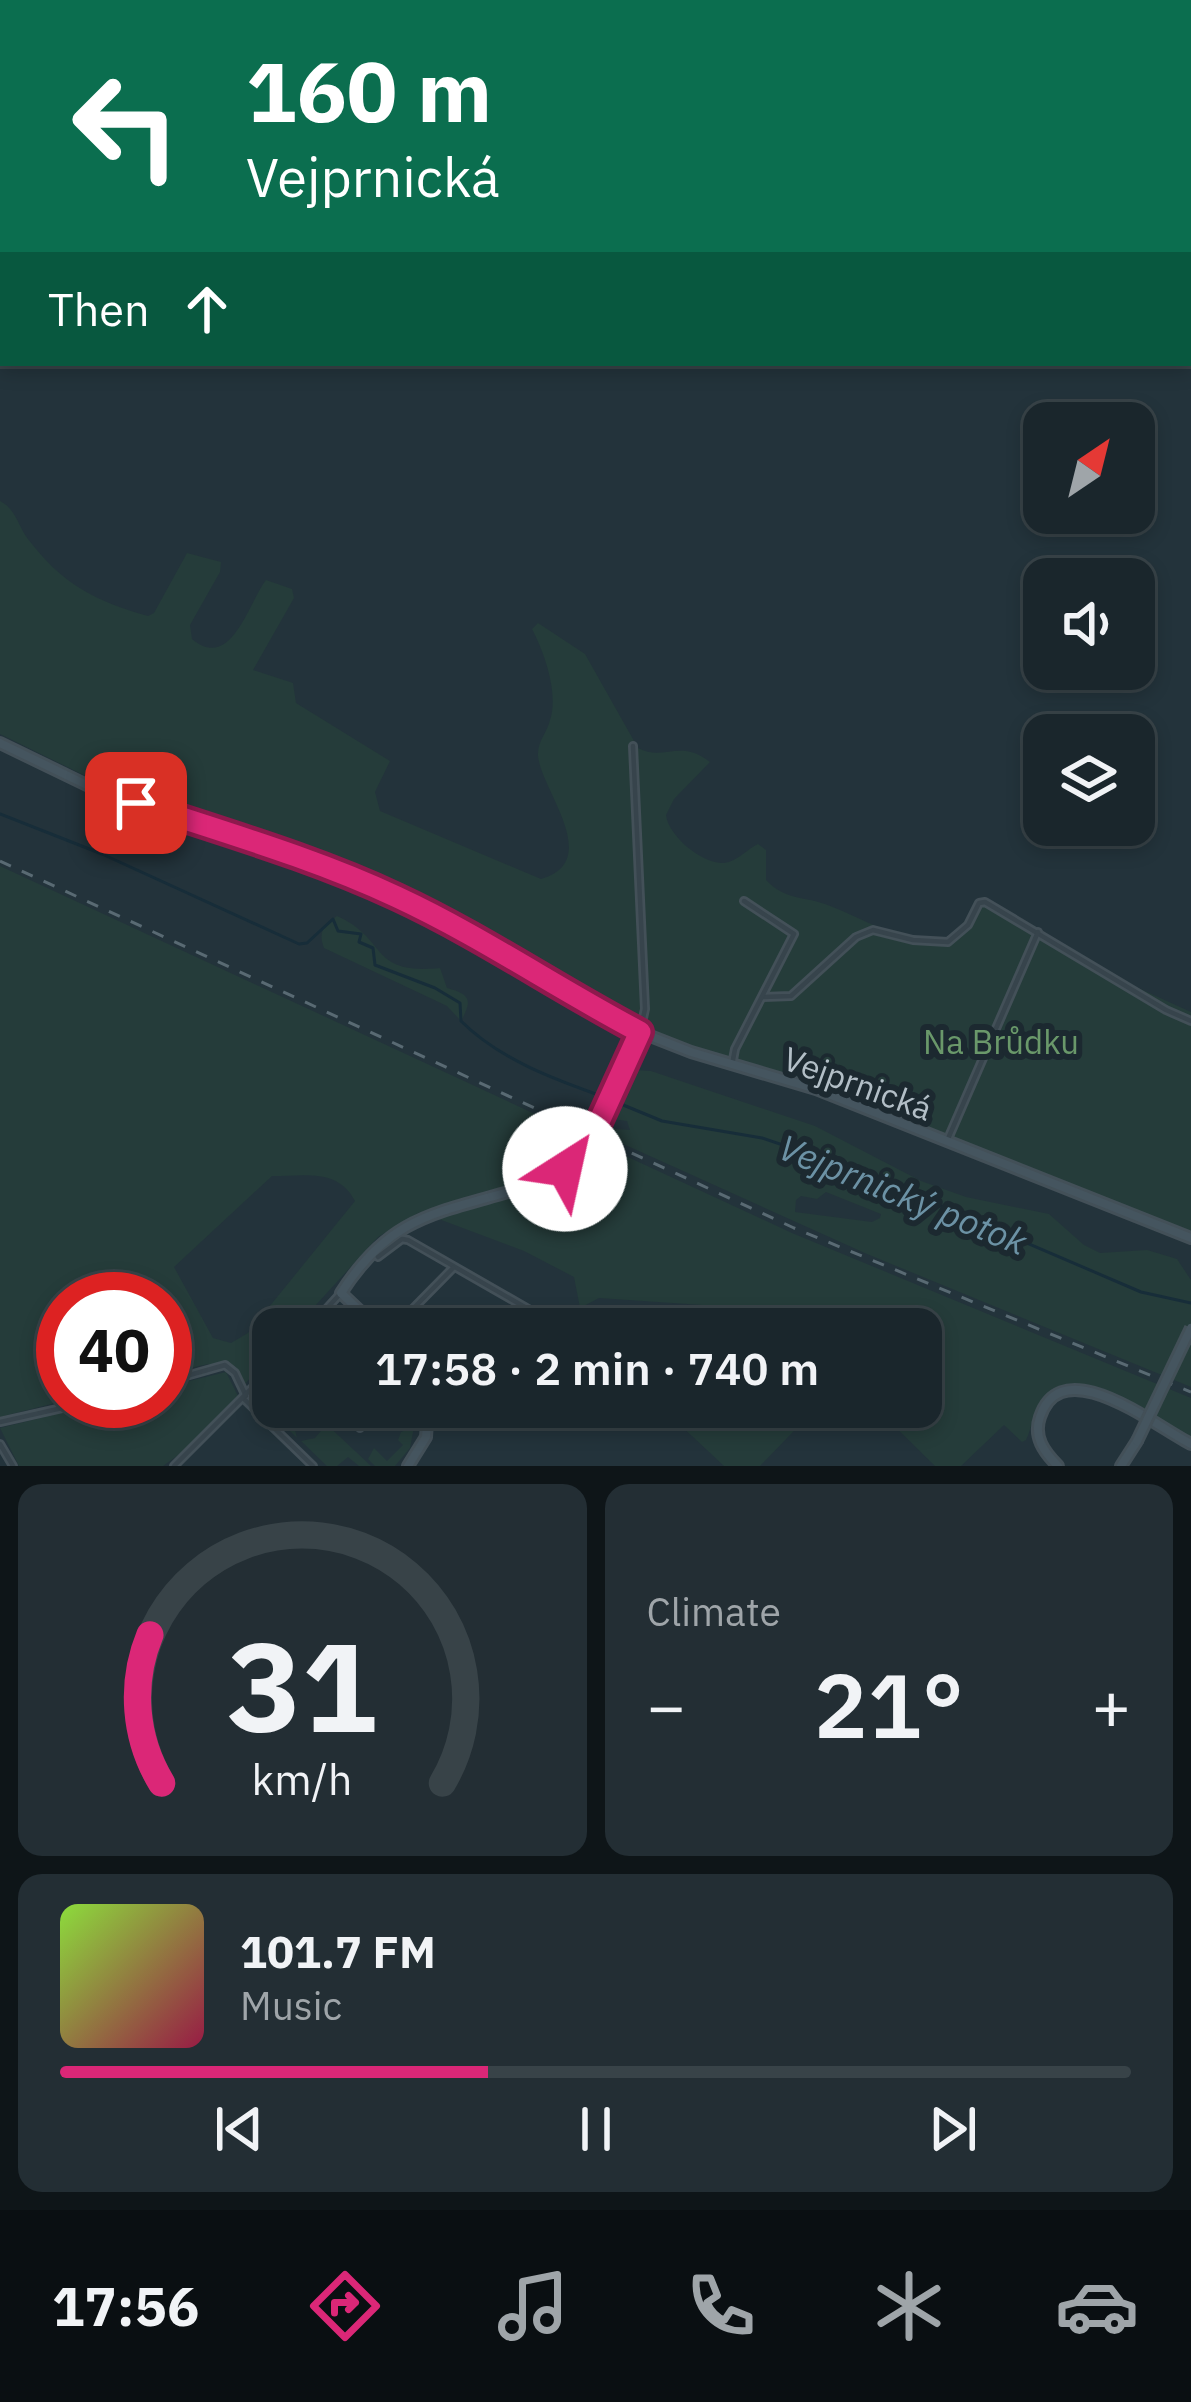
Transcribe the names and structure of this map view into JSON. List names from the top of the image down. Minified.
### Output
{"streets":{"main road":["Vejprnická"]},"water":["Vejprnický potok"],"parks":["Na Brůdku"],"north":"top right","page":{"turn":["160 m","Vejprnická"],"then":"Then","limit":"40","trip":"17:58 · 2 min · 740 m","tile":"Climate","heat":["−","21°","+"],"song":["101.7 FM","Music"],"tabs":"17:56","gauge":["31","km/h"]}}
